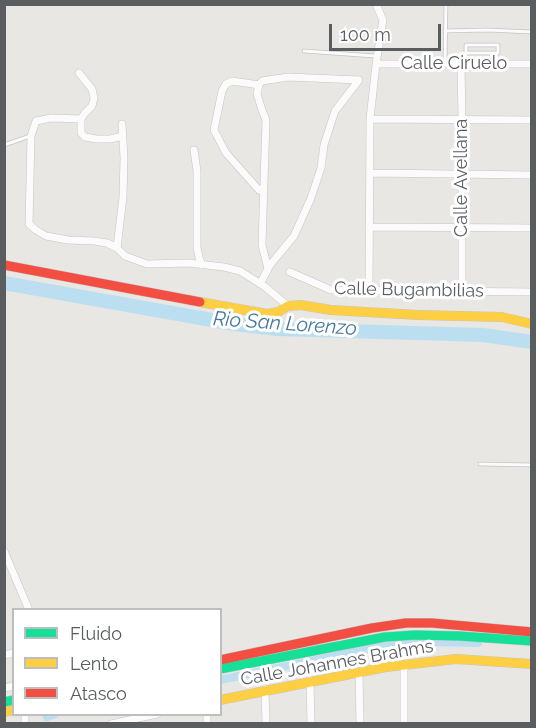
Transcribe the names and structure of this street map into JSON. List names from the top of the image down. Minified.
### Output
{"streets":{"street":["Calle Ciruelo","Calle Avellana","Calle Bugambilias","Calle Johannes Brahms"]},"crossings":[["Calle Ciruelo","Calle Avellana"],["Calle Avellana","Calle Bugambilias"]],"water":["Rio San Lorenzo"],"legend":["Fluido","Lento","Atasco"],"scale_bar":"100 m"}
